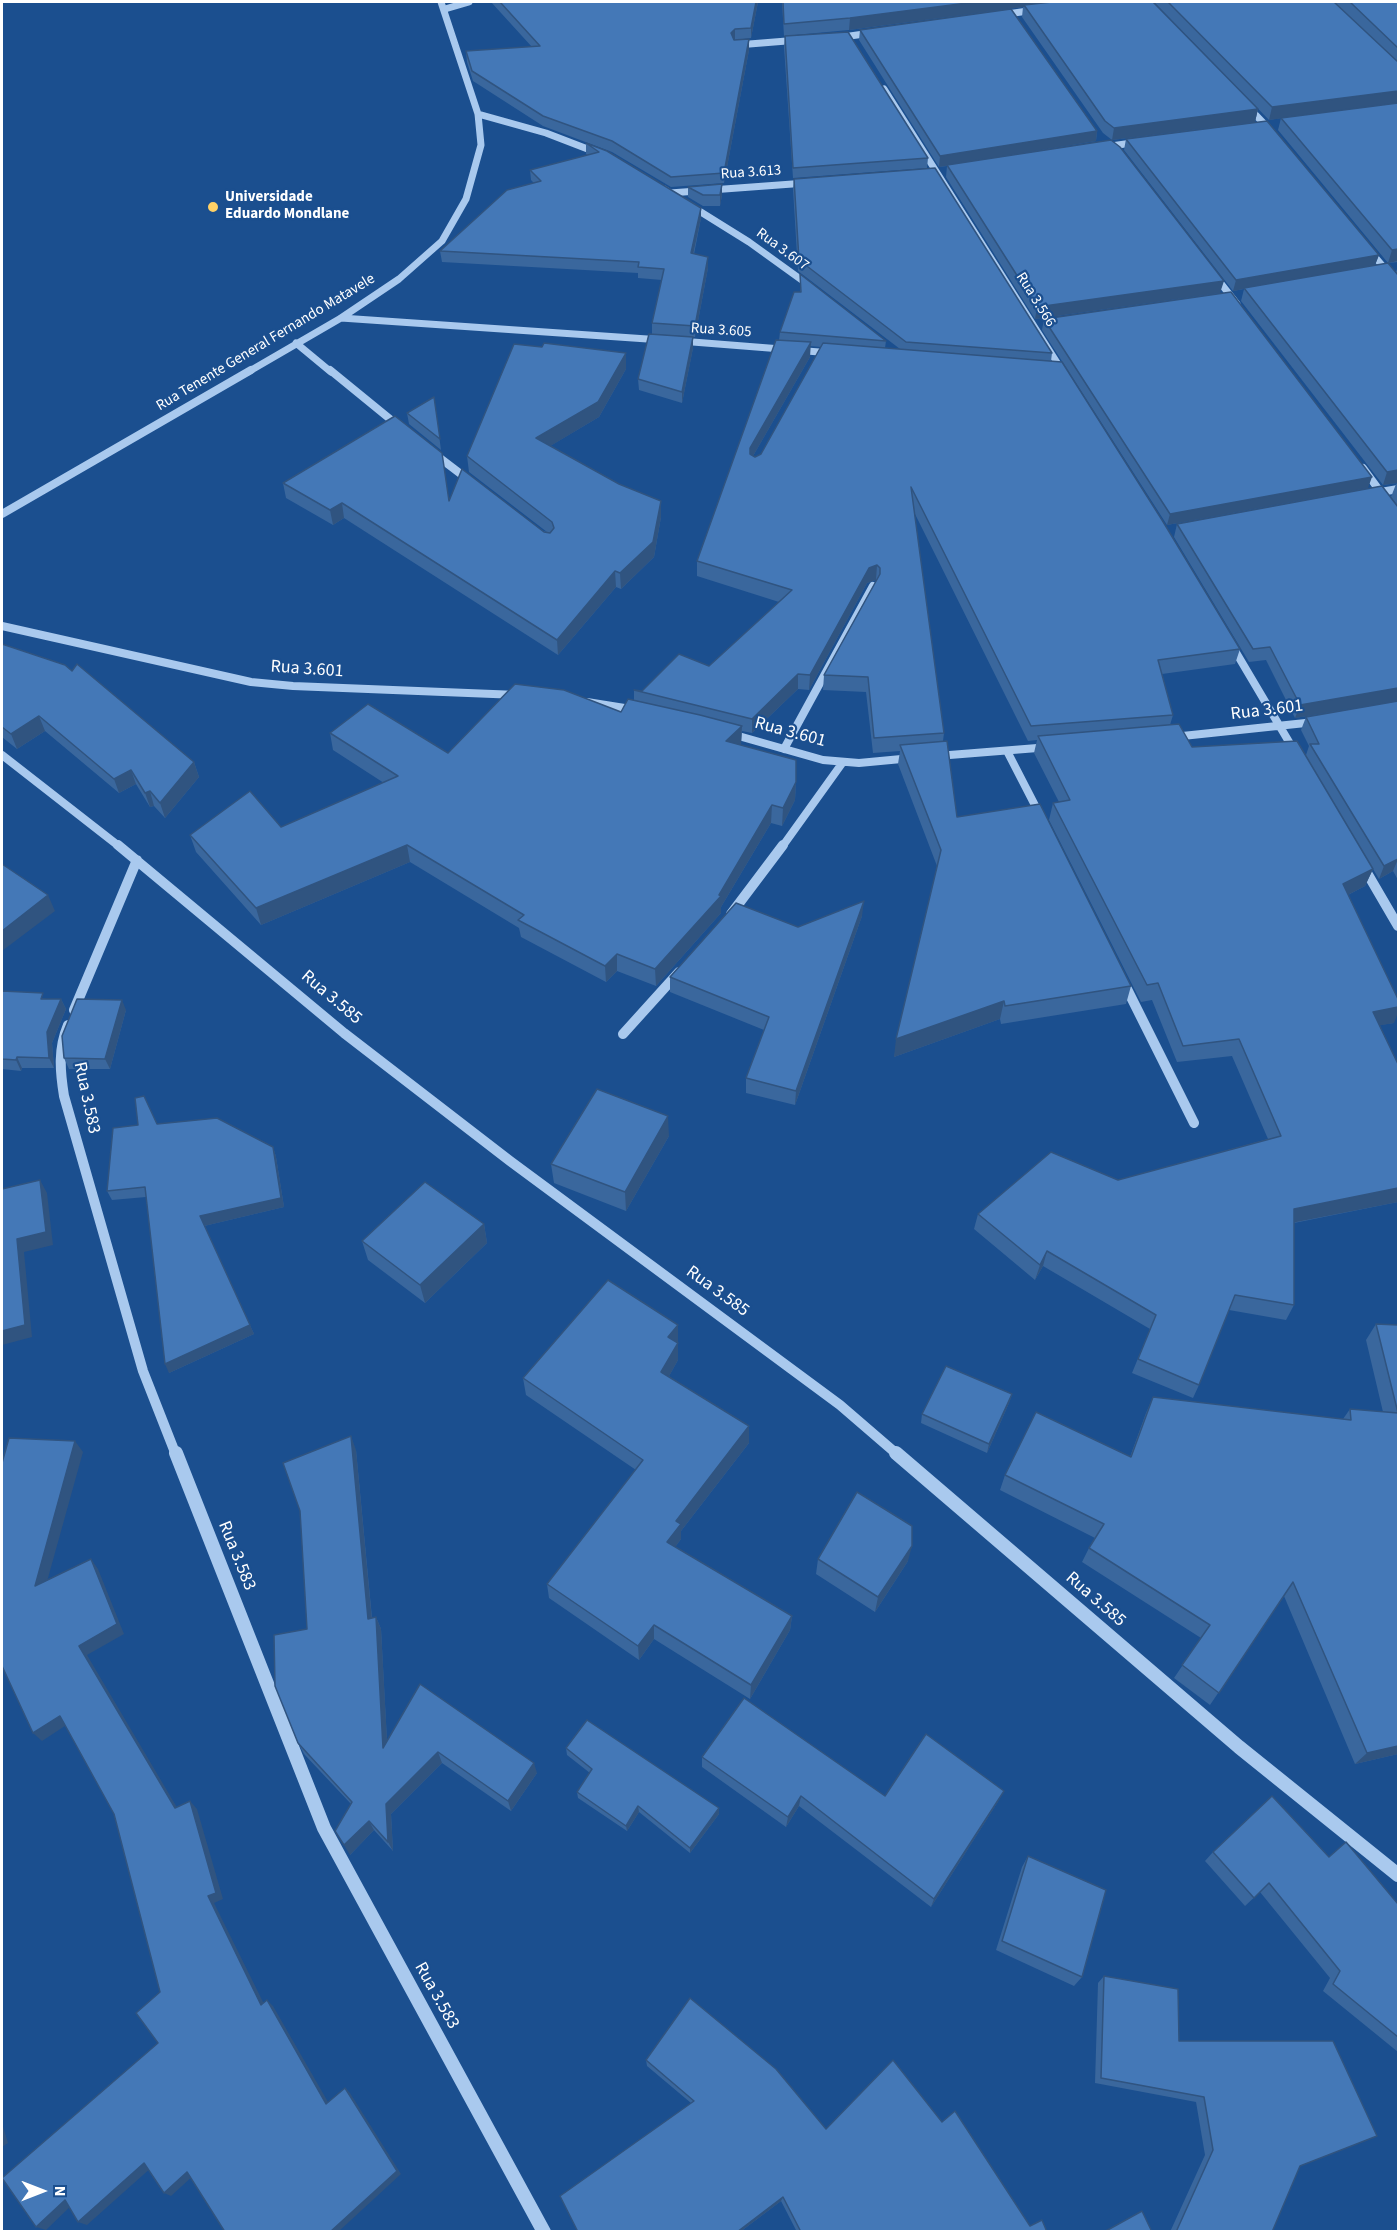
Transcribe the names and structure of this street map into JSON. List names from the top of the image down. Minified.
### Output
{"streets":{"street":["Rua 3.613","Rua 3.607","Rua 3.566","Rua 3.605","Rua Tenente General Fernando Matavele","Rua 3.601","Rua 3.585","Rua 3.583"]},"crossings":[["Rua 3.613","Rua 3.607"],["Rua 3.605","Rua Tenente General Fernando Matavele"],["Rua 3.585","Rua 3.583"]],"places":["Universidade Eduardo Mondlane"],"north":"right"}
